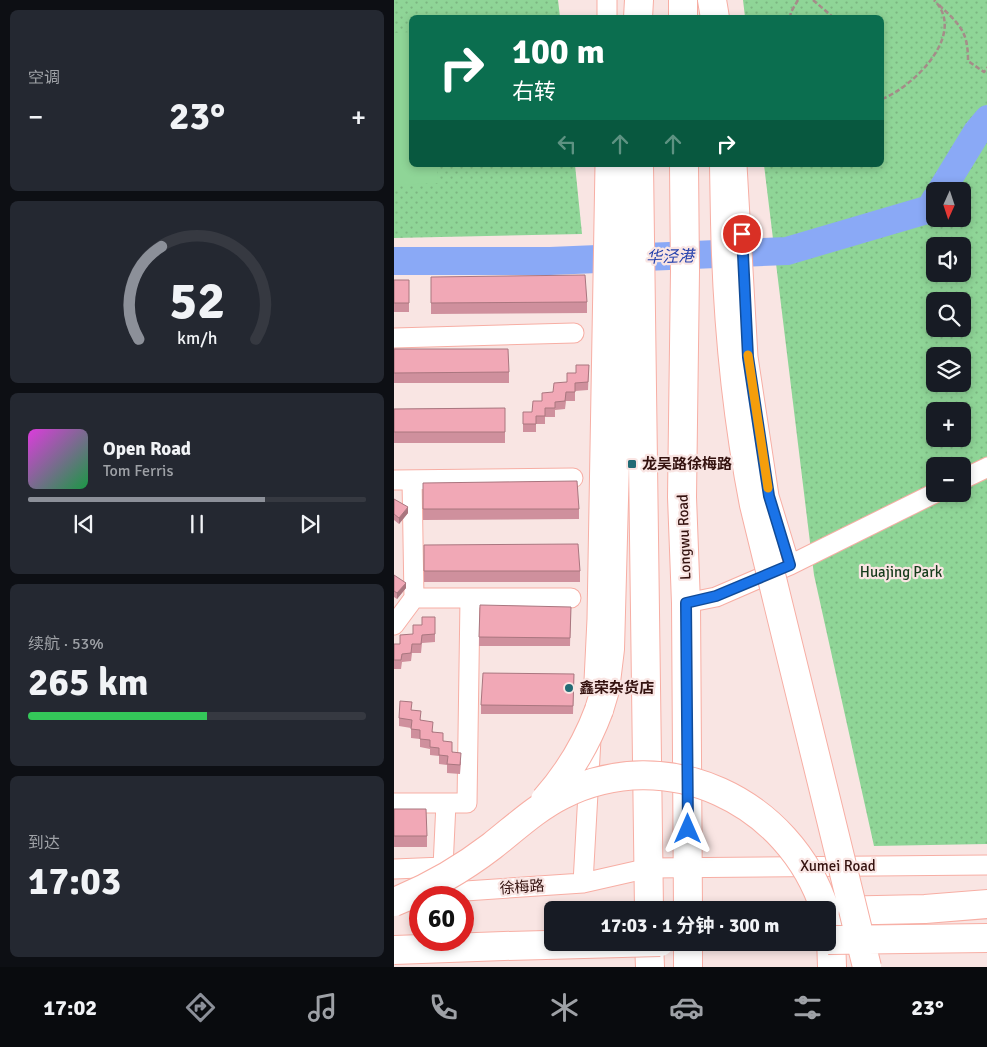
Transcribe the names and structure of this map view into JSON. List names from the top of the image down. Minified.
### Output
{"streets":{"main road":["Longwu Road"],"street":["Xumei Road","徐梅路"]},"crossings":[["Longwu Road","Xumei Road"],["Xumei Road","徐梅路"]],"water":["华泾港"],"parks":["Huajing Park"],"places":{"transit":["龙吴路徐梅路"],"other":["鑫荣杂货店"]},"north":"bottom","page":{"tile":["空调",["续航 · 53%","265 km"],["到达","17:03"]],"turn":["100 m","右转"],"heat":["−","23°","+"],"map_buttons":["+","−"],"song":["Open Road","Tom Ferris"],"limit":"60","trip":"17:03 · 1 分钟 · 300 m","tabs":["17:02","23°"],"gauge":["52","km/h"]}}
